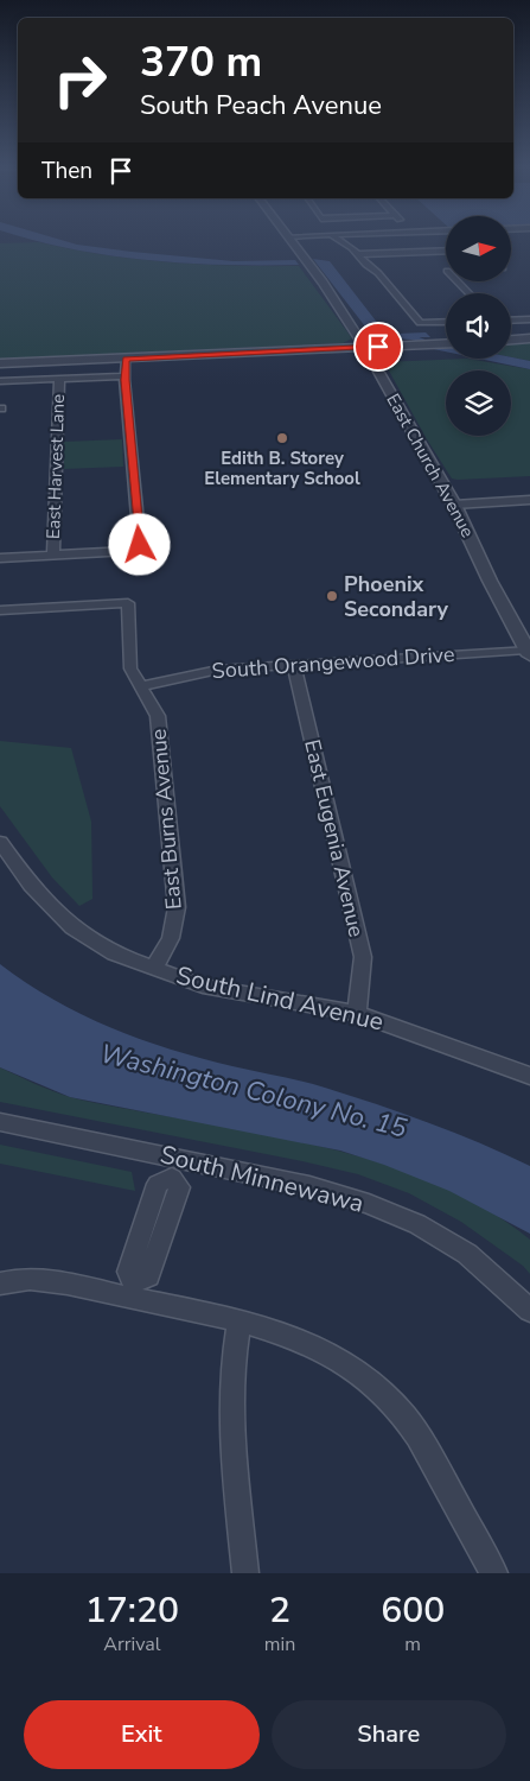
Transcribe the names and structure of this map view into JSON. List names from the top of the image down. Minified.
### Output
{"streets":{"street":["East Church Avenue","East Harvest Lane","South Orangewood Drive","East Burns Avenue","East Eugenia Avenue","South Lind Avenue","South Minnewawa"]},"crossings":[["East Church Avenue","South Orangewood Drive"],["South Orangewood Drive","East Burns Avenue"],["South Orangewood Drive","East Eugenia Avenue"],["East Burns Avenue","South Lind Avenue"],["East Eugenia Avenue","South Lind Avenue"]],"water":["Washington Colony No. 15"],"places":["Edith B. Storey Elementary School","Phoenix Secondary"],"north":"right","page":{"turn":["370 m","South Peach Avenue"],"then":"Then","eta":["17:20","Arrival","2","min","600","m"],"buttons":["Exit","Share"]}}
